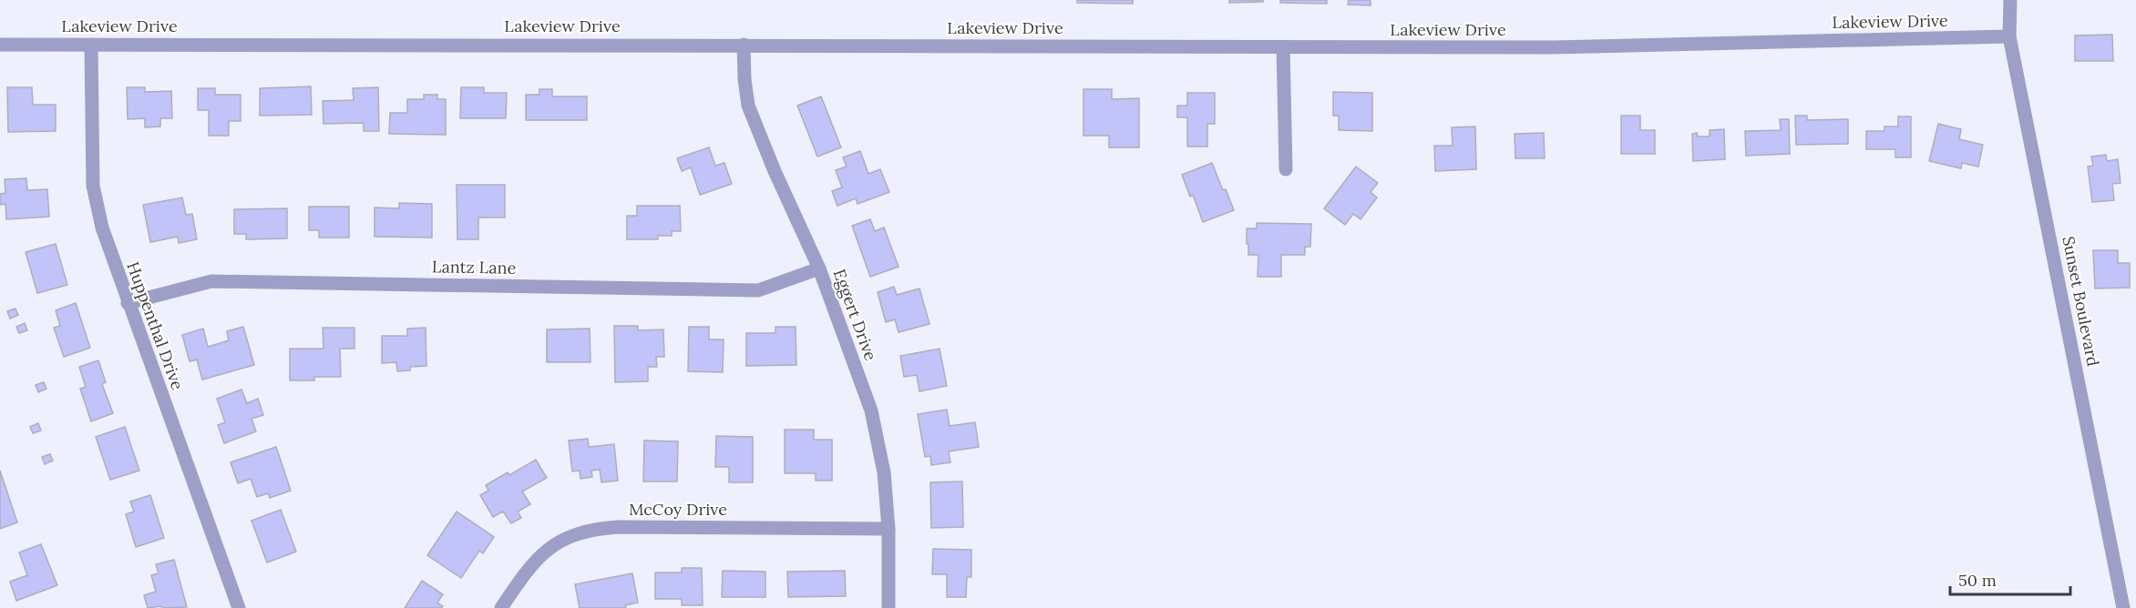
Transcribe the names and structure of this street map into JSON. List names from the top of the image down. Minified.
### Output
{"streets":{"street":["Lakeview Drive","Lantz Lane","Sunset Boulevard","Eggert Drive","Huppenthal Drive","McCoy Drive"]},"crossings":[["Lakeview Drive","Sunset Boulevard"],["Lakeview Drive","Eggert Drive"],["Lakeview Drive","Huppenthal Drive"],["Lantz Lane","Eggert Drive"],["Lantz Lane","Huppenthal Drive"],["Eggert Drive","McCoy Drive"]],"scale_bar":"50 m"}
